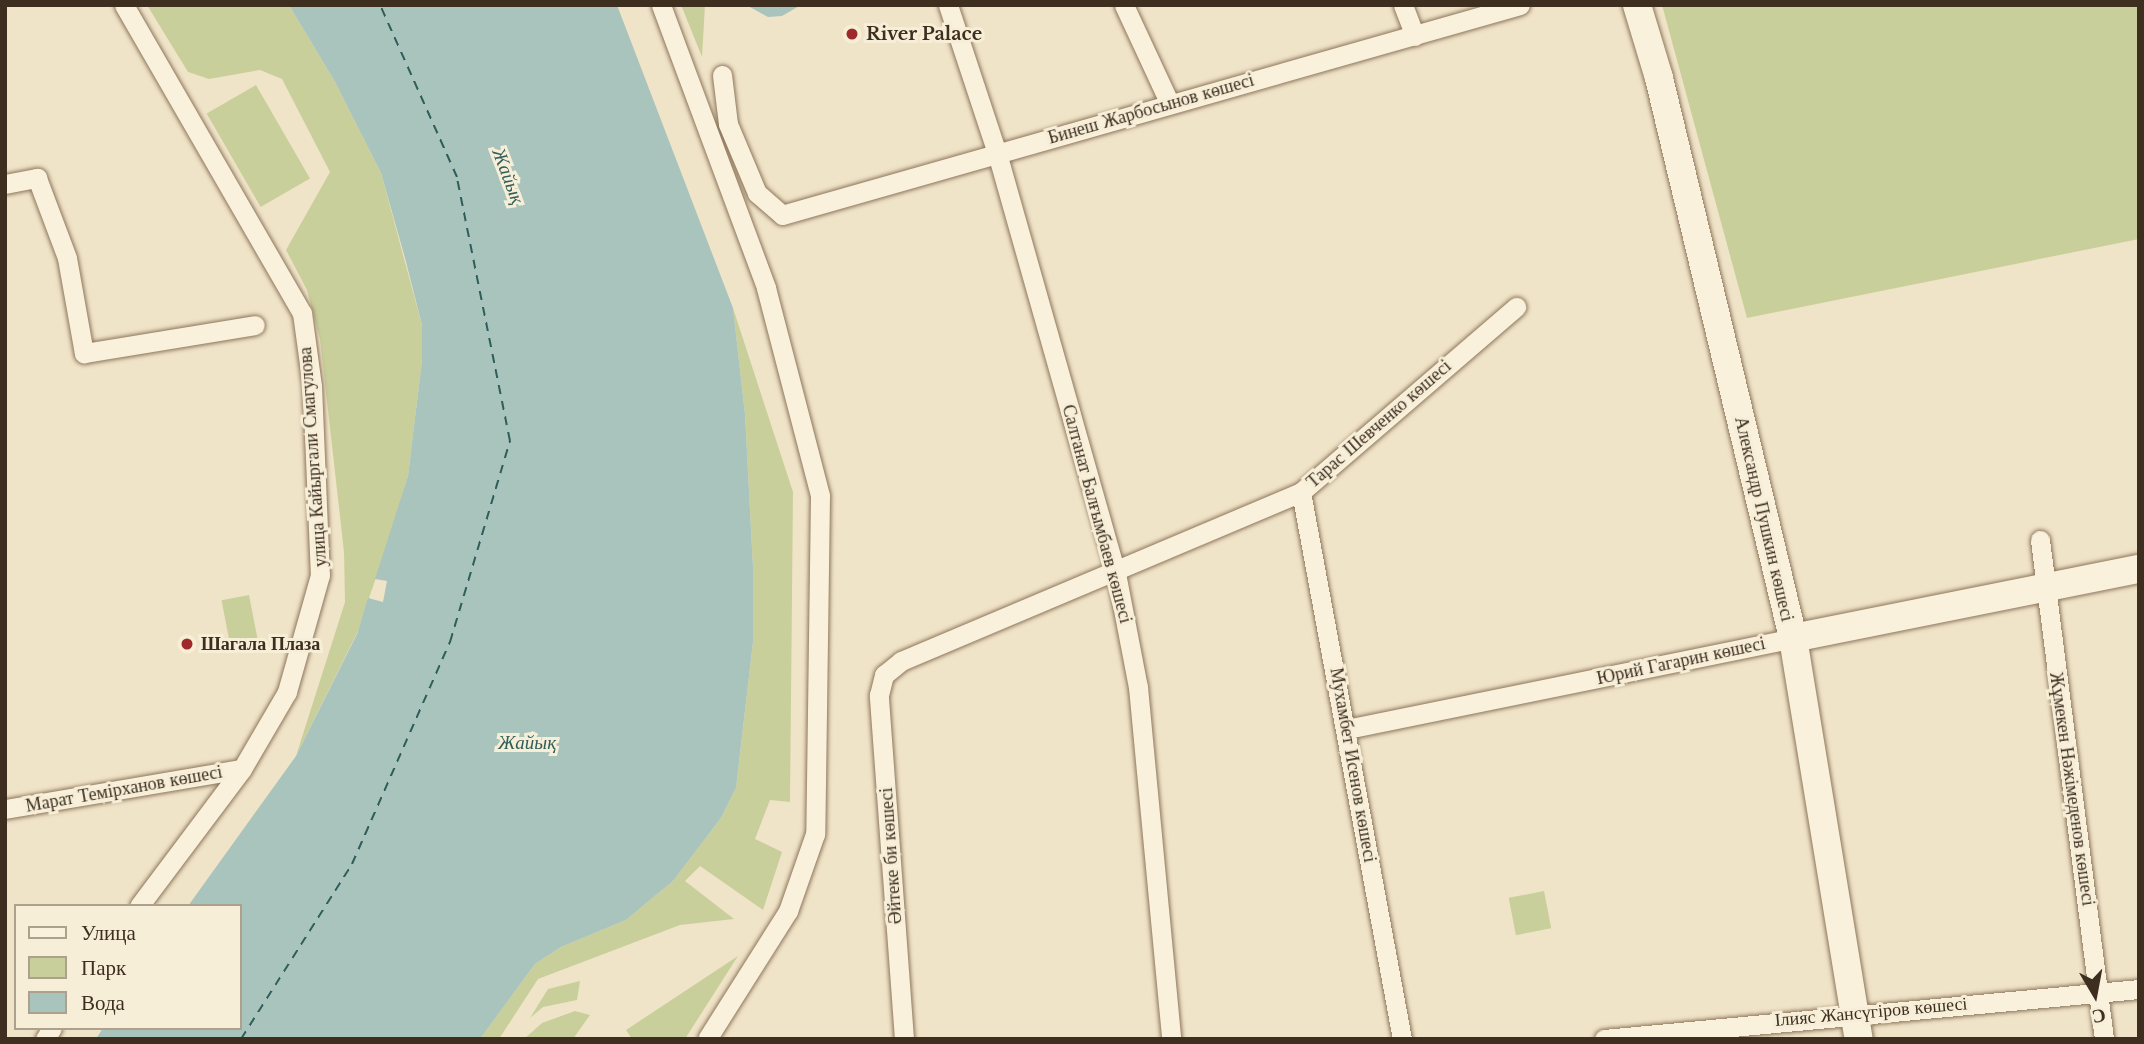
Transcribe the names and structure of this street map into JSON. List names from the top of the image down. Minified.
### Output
{"streets":{"street":["Бинеш Жарбосынов көшесі","Тарас Шевченко көшесі","улица Кайыргали Смагулова","Салтанат Балғымбаев көшесі","Александр Пушкин көшесі","Юрий Гагарин көшесі","Мухамбет Исенов көшесі","Марат Темірханов көшесі","Жұмекен Нәжімеденов көшесі","Әйтеке би көшесі","Ілияс Жансүгіров көшесі"]},"crossings":[["Бинеш Жарбосынов көшесі","Салтанат Балғымбаев көшесі"],["Тарас Шевченко көшесі","Салтанат Балғымбаев көшесі"],["Тарас Шевченко көшесі","Мухамбет Исенов көшесі"],["Тарас Шевченко көшесі","Әйтеке би көшесі"],["улица Кайыргали Смагулова","Марат Темірханов көшесі"],["Александр Пушкин көшесі","Юрий Гагарин көшесі"],["Александр Пушкин көшесі","Ілияс Жансүгіров көшесі"],["Юрий Гагарин көшесі","Мухамбет Исенов көшесі"],["Юрий Гагарин көшесі","Жұмекен Нәжімеденов көшесі"],["Жұмекен Нәжімеденов көшесі","Ілияс Жансүгіров көшесі"]],"water":["Жайық"],"places":["River Palace","Шагала Плаза"],"legend":["Улица","Парк","Вода"],"north":"bottom"}
